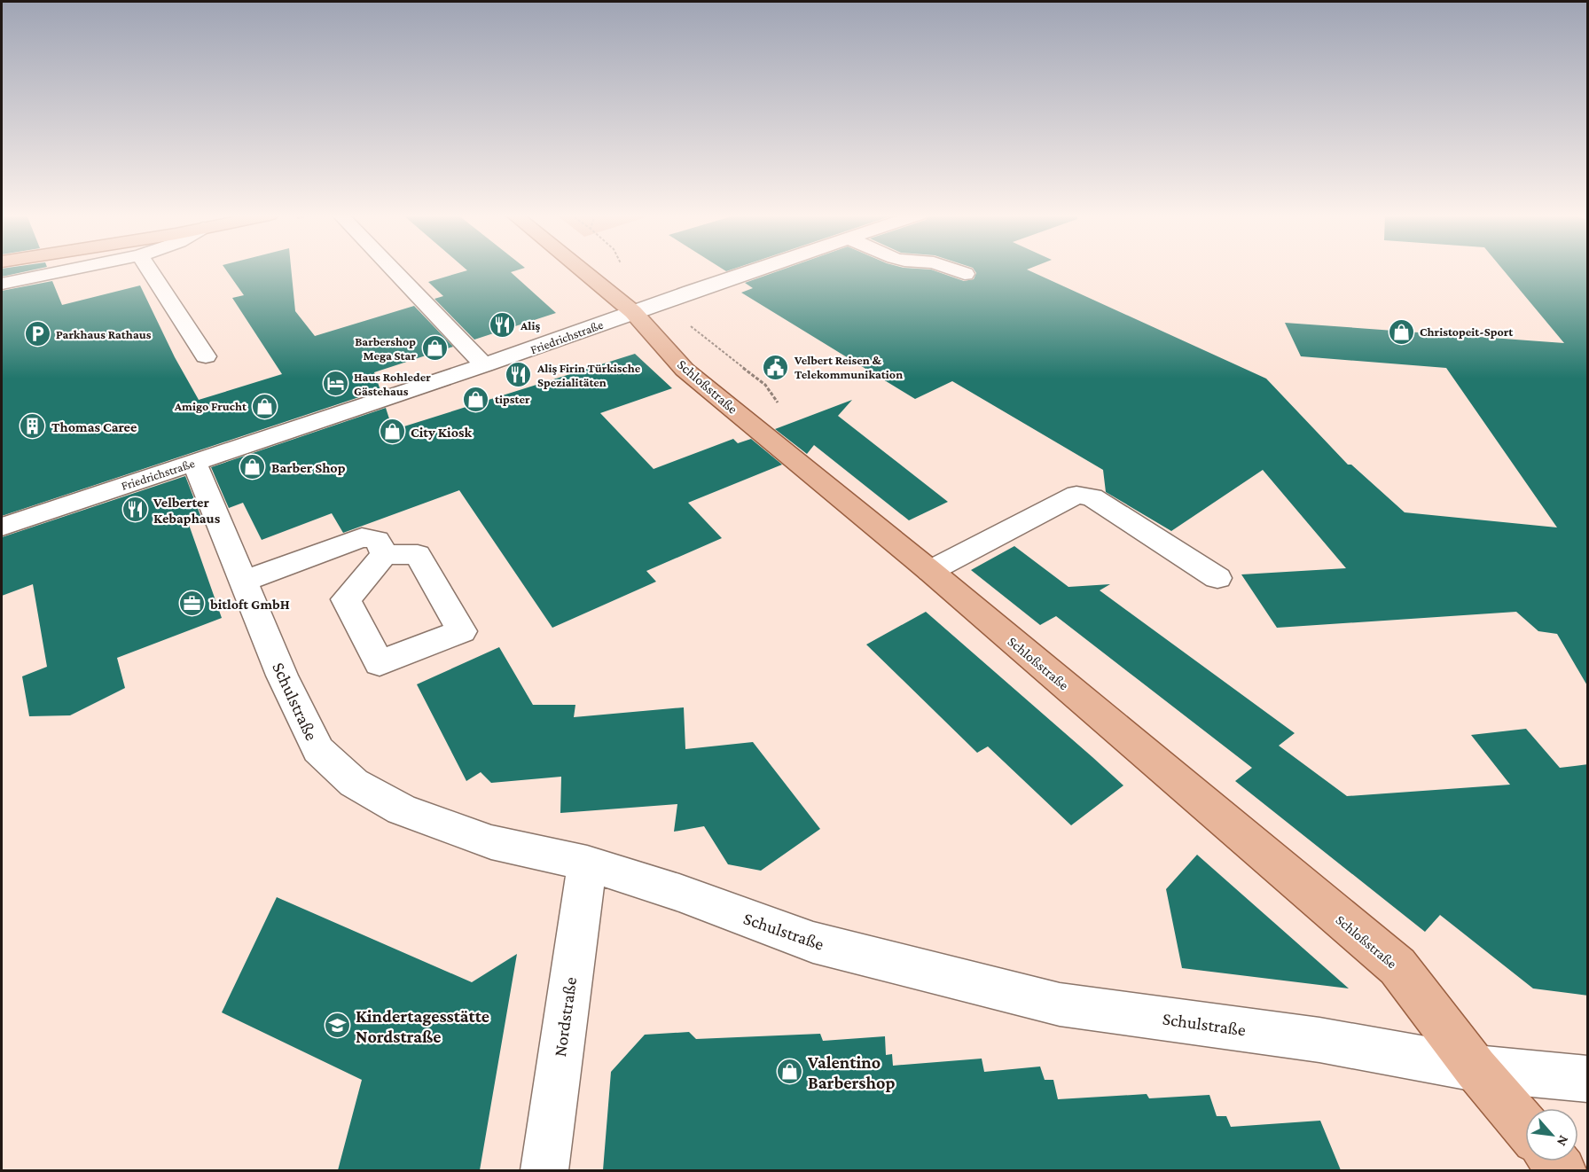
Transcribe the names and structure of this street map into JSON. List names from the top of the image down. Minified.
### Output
{"streets":{"main road":["Schloßstraße"],"street":["Friedrichstraße","Schulstraße","Nordstraße"]},"crossings":[["Friedrichstraße","Schloßstraße"],["Friedrichstraße","Schulstraße"],["Schloßstraße","Schulstraße"],["Schulstraße","Nordstraße"]],"places":{"restaurant":["Aliş","Aliş Firin Türkische Spezialitäten","Velberter Kebaphaus"],"shop":["Christopeit-Sport","Barbershop Mega Star","tipster","Amigo Frucht","City Kiosk","Barber Shop","Valentino Barbershop"],"parking":["Parkhaus Rathaus"],"public building":["Velbert Reisen & Telekommunikation"],"hotel":["Haus Rohleder Gästehaus"],"building":["Thomas Caree"],"office":["bitloft GmbH"],"school or university":["Kindertagesstätte Nordstraße"]},"north":"bottom right"}
